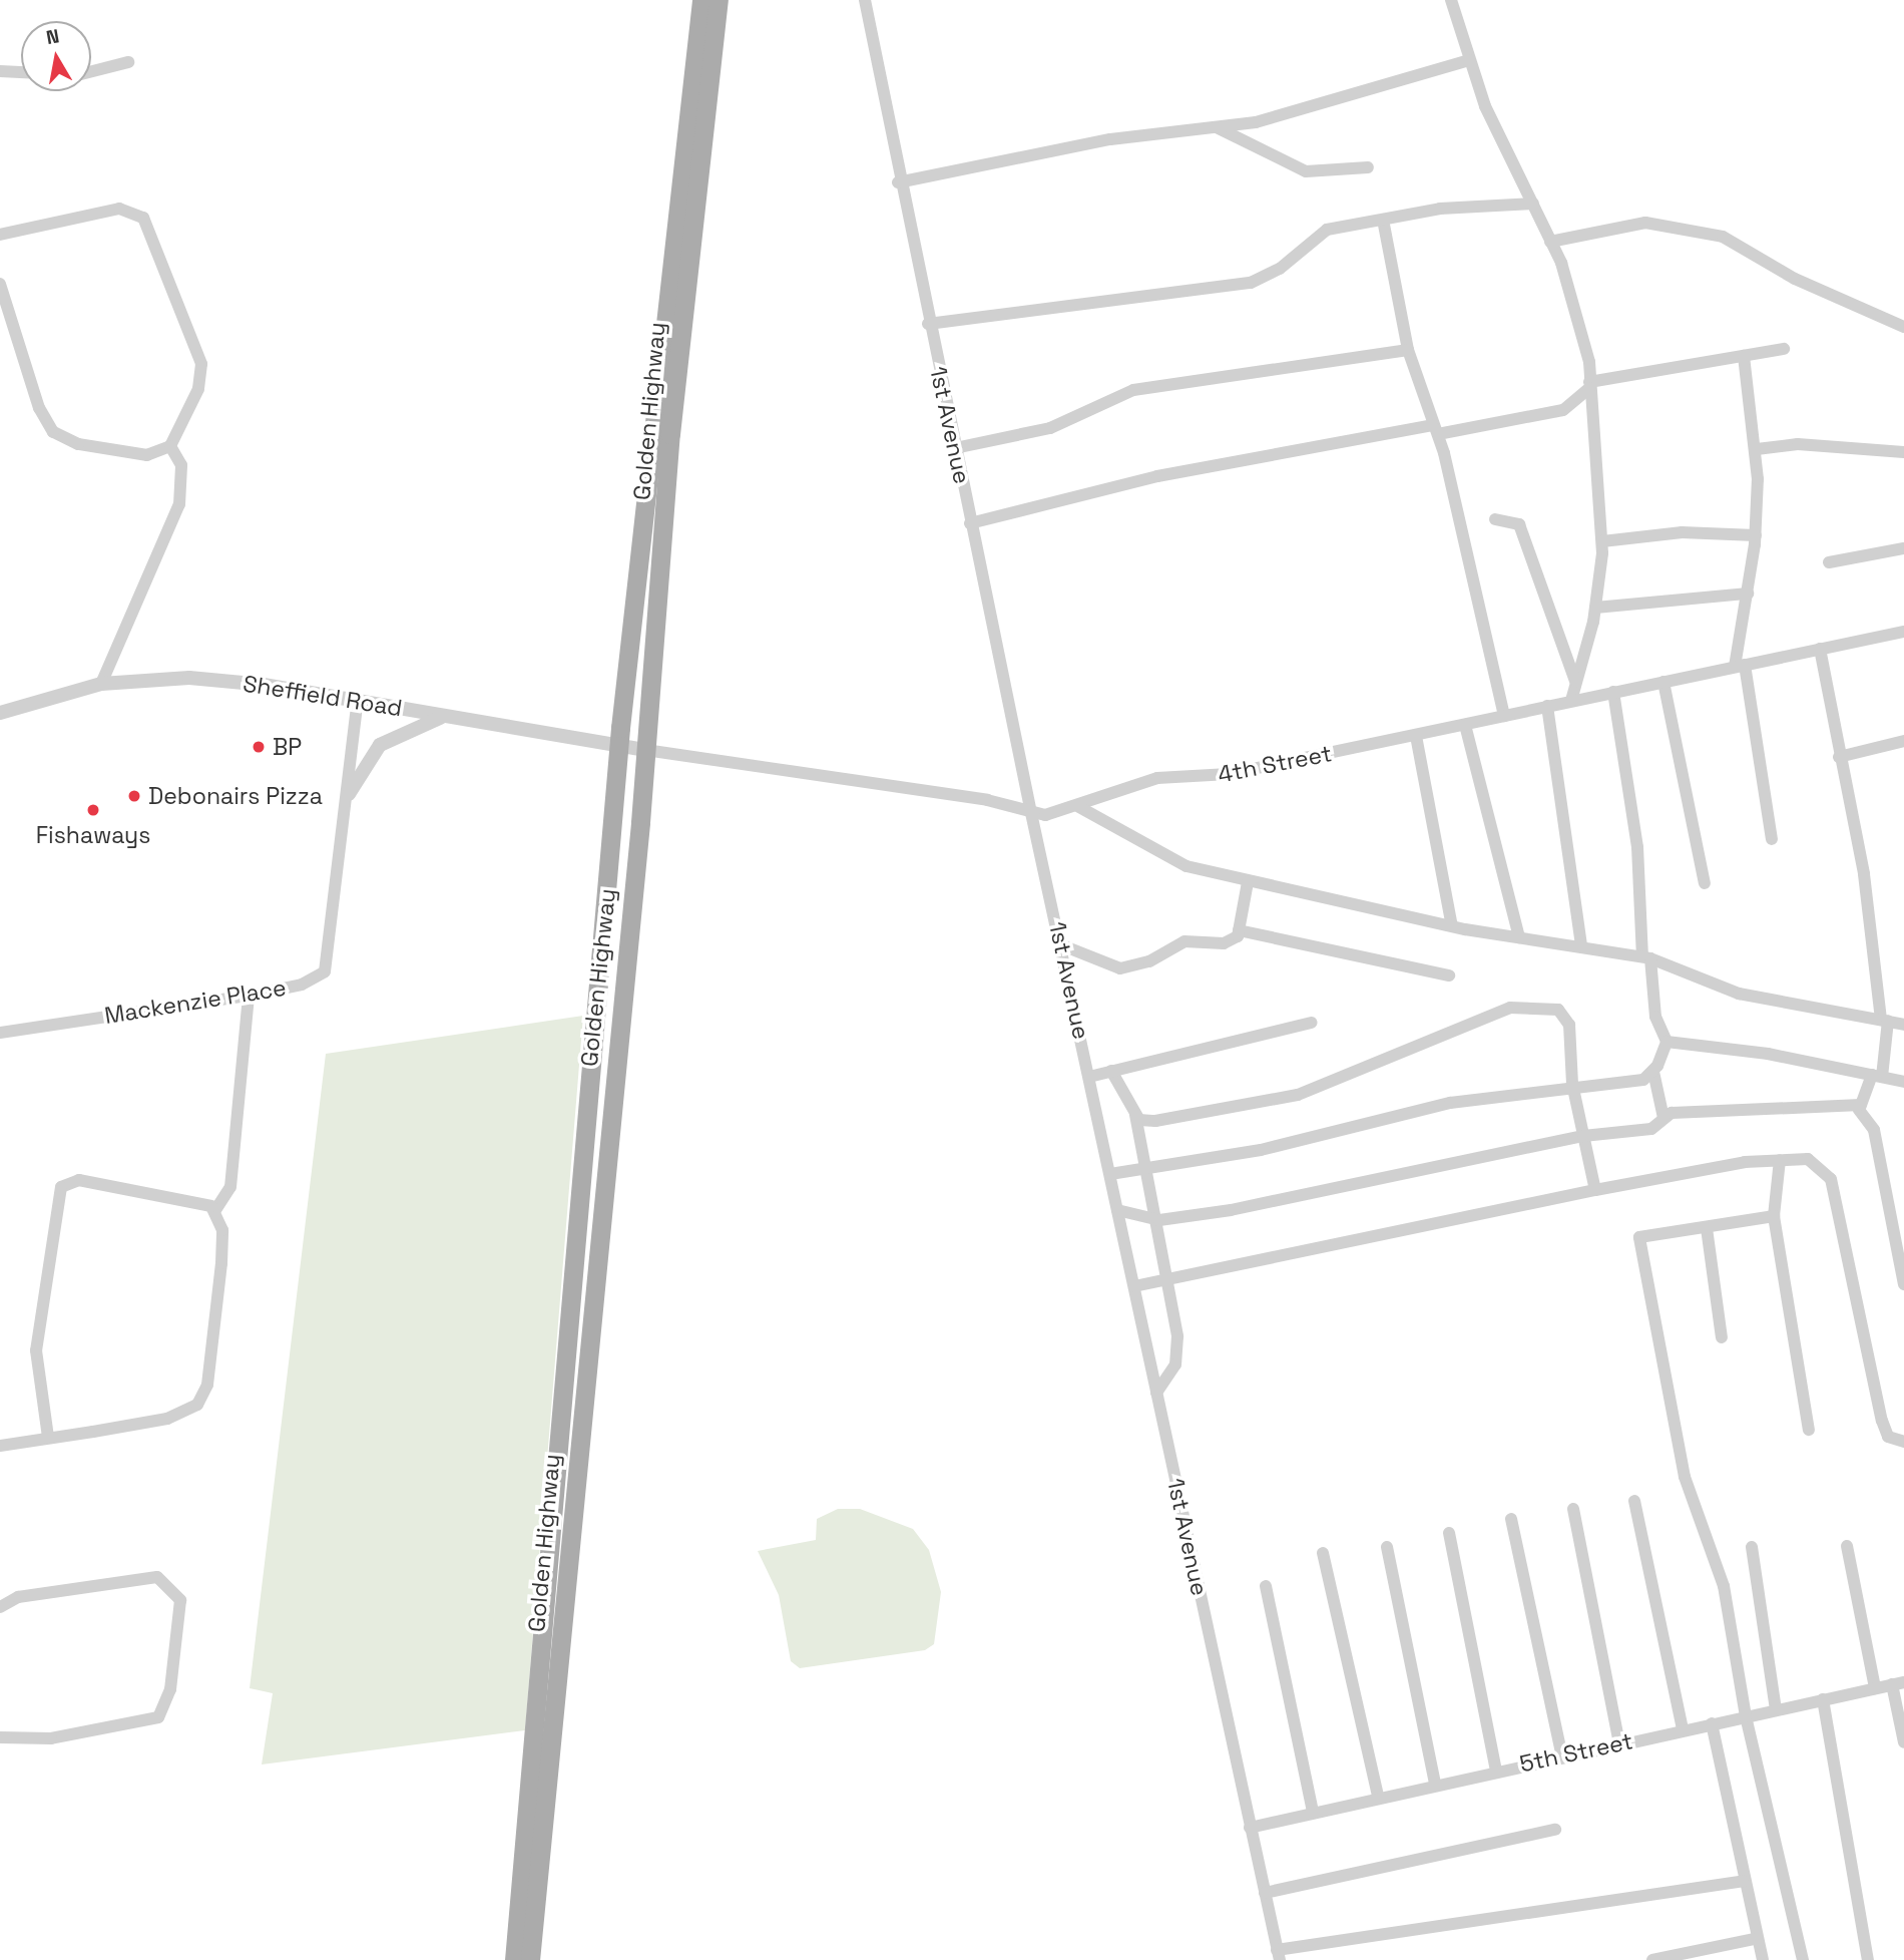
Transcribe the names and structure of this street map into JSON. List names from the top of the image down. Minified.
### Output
{"streets":{"main road":["Golden Highway"],"street":["1st Avenue","Sheffield Road","4th Street","Mackenzie Place","5th Street"]},"crossings":[["Golden Highway","Sheffield Road"],["Golden Highway","4th Street"],["1st Avenue","4th Street"],["1st Avenue","5th Street"],["Sheffield Road","4th Street"],["Sheffield Road","Mackenzie Place"]],"places":["BP","Debonairs Pizza","Fishaways"],"north":"top"}
